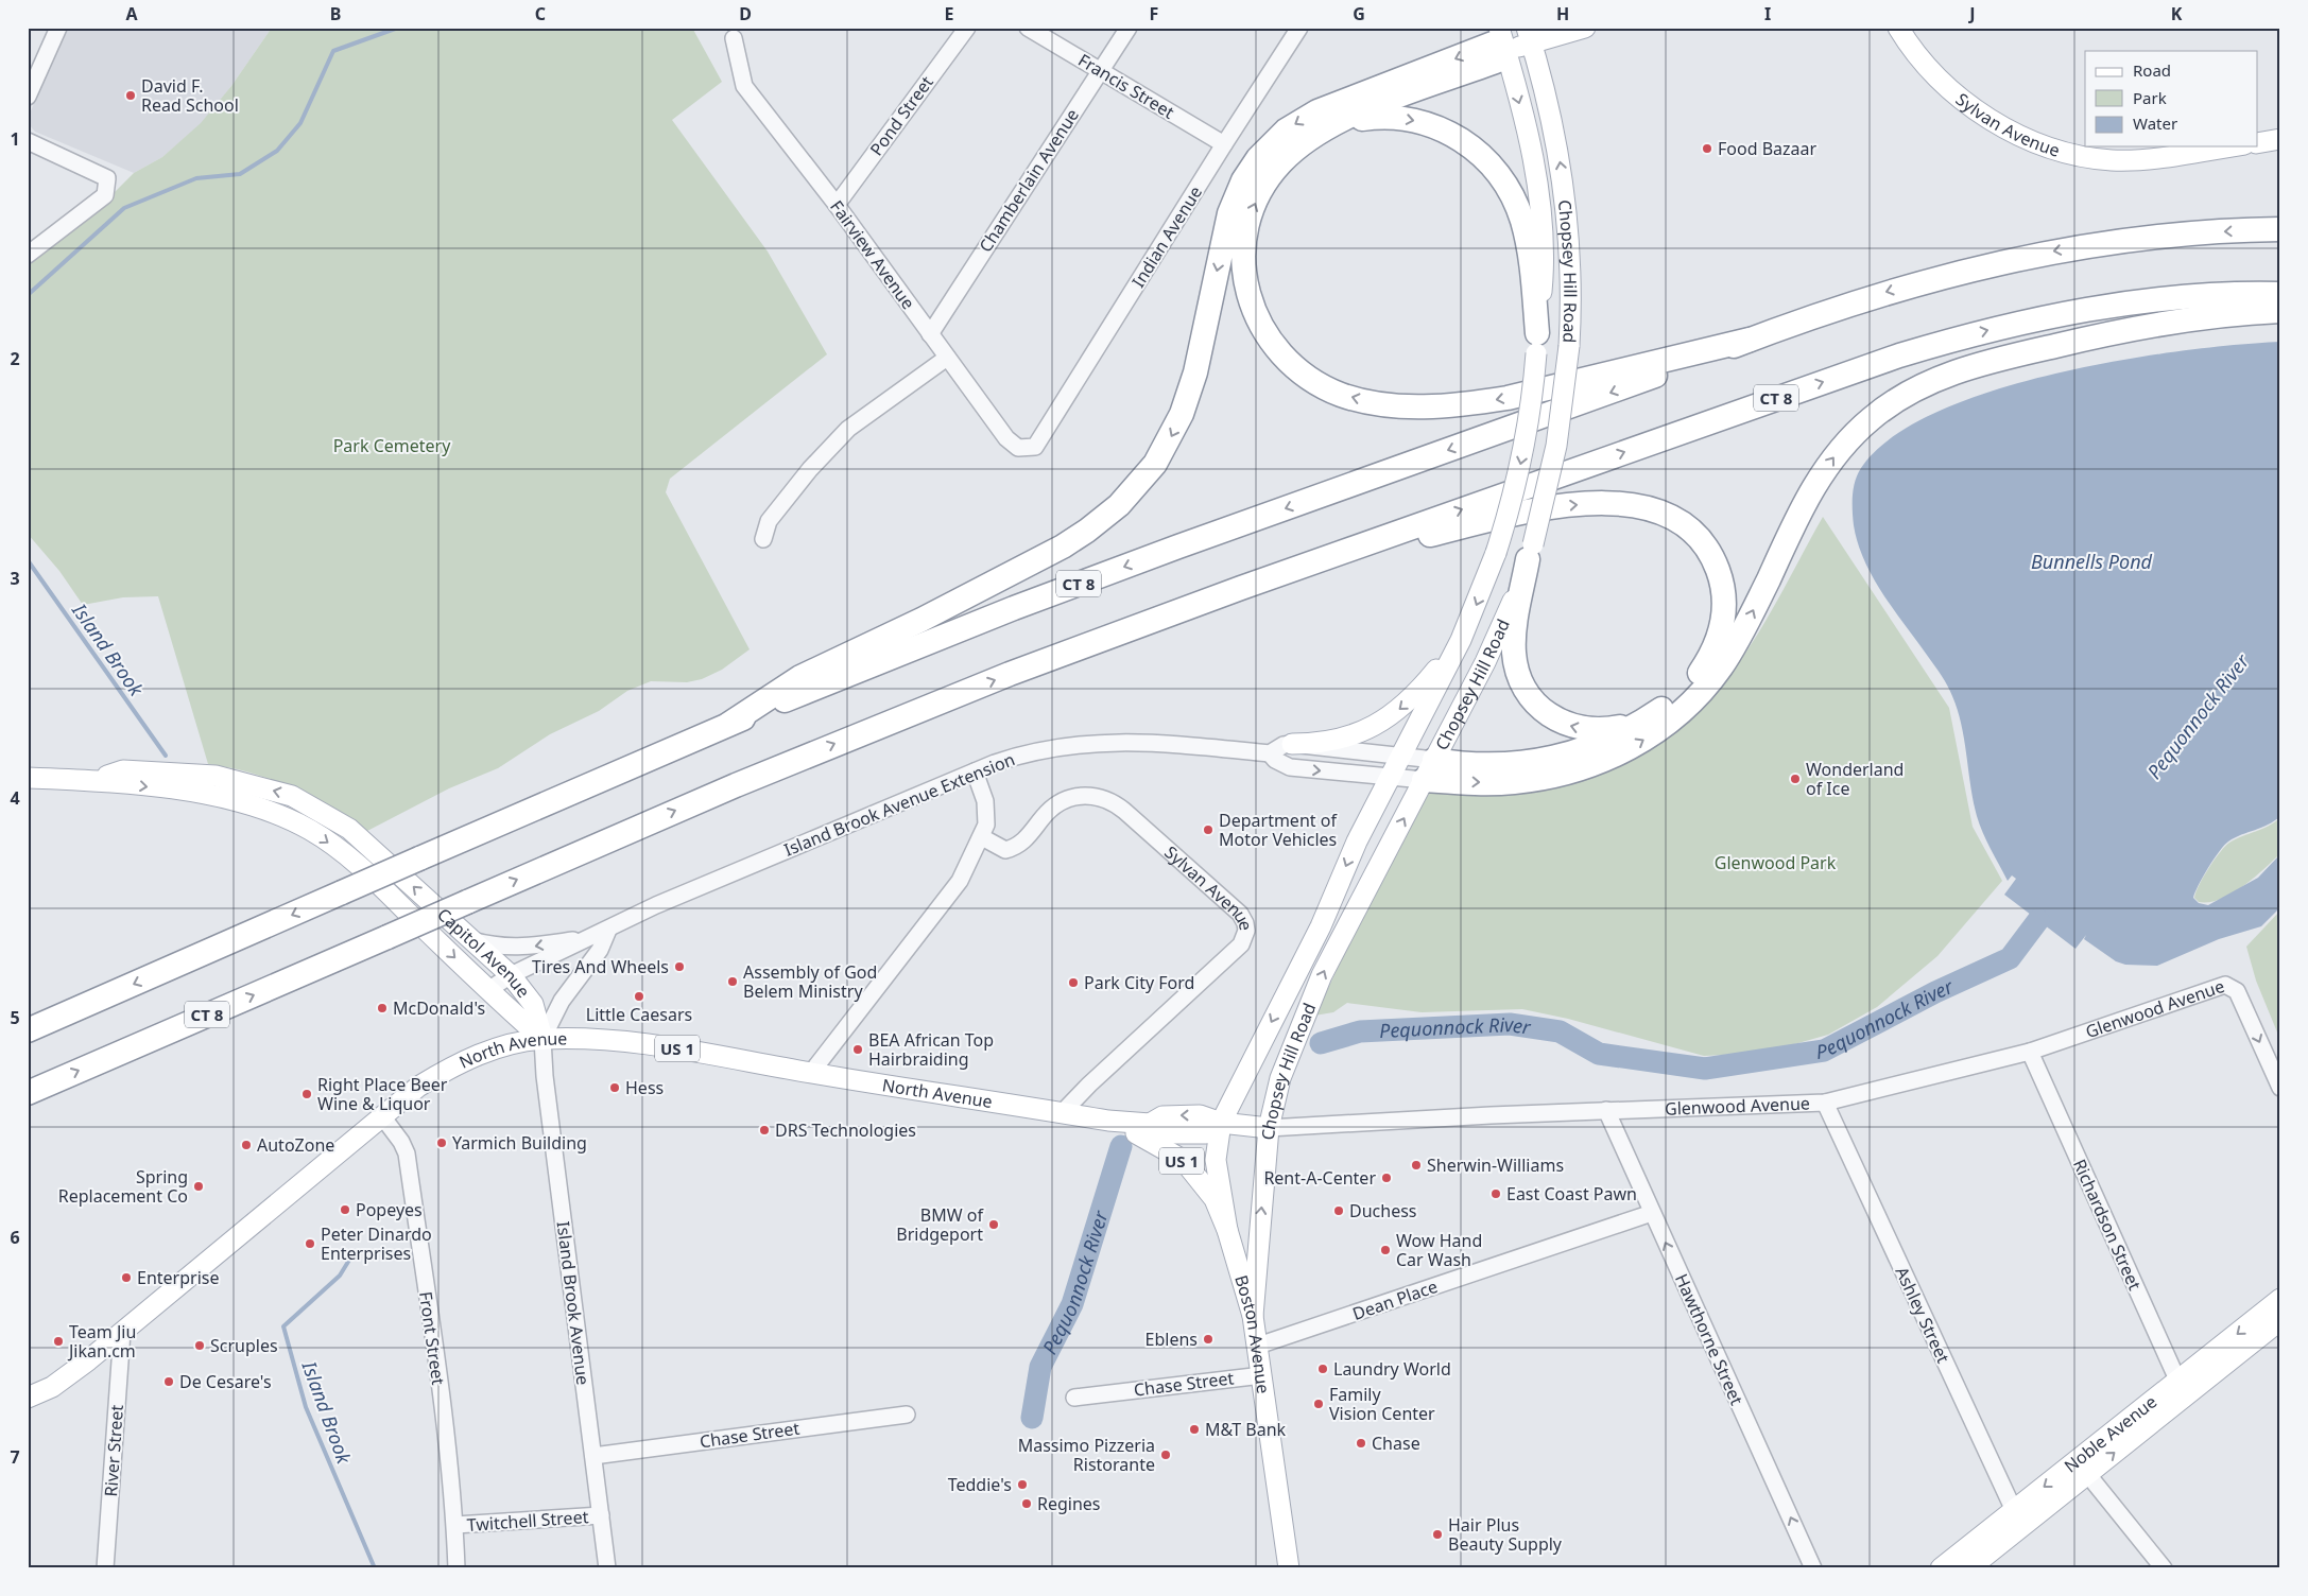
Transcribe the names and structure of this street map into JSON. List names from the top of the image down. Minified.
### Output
{"streets":{"highway":["CT 8"],"main road":["Sylvan Avenue","Chopsey Hill Road","Capitol Avenue","Glenwood Avenue","US 1","North Avenue","Boston Avenue","Noble Avenue"],"street":["Francis Street","Pond Street","Chamberlain Avenue","Indian Avenue","Fairview Avenue","Island Brook Avenue Extension","Richardson Street","Dean Place","Island Brook Avenue","Ashley Street","Front Street","Hawthorne Street","Chase Street","River Street","Twitchell Street"]},"crossings":[["Francis Street","Chamberlain Avenue"],["Francis Street","Indian Avenue"],["Pond Street","Fairview Avenue"],["Sylvan Avenue","North Avenue"],["Chamberlain Avenue","Fairview Avenue"],["Indian Avenue","Fairview Avenue"],["Chopsey Hill Road","Island Brook Avenue Extension"],["Chopsey Hill Road","Glenwood Avenue"],["Chopsey Hill Road","US 1"],["Chopsey Hill Road","Boston Avenue"],["Island Brook Avenue Extension","Capitol Avenue"],["Capitol Avenue","North Avenue"],["Capitol Avenue","Island Brook Avenue"],["Glenwood Avenue","US 1"],["Glenwood Avenue","North Avenue"],["Glenwood Avenue","Richardson Street"],["Glenwood Avenue","Ashley Street"],["Glenwood Avenue","Hawthorne Street"],["US 1","North Avenue"],["US 1","Boston Avenue"],["North Avenue","Island Brook Avenue"],["North Avenue","Front Street"],["North Avenue","River Street"],["Richardson Street","Noble Avenue"],["Dean Place","Boston Avenue"],["Dean Place","Hawthorne Street"],["Island Brook Avenue","Chase Street"],["Island Brook Avenue","Twitchell Street"],["Ashley Street","Noble Avenue"],["Boston Avenue","Chase Street"],["Front Street","Twitchell Street"]],"one_way":["Hawthorne Street"],"water":["Bunnells Pond","Island Brook","Pequonnock River"],"parks":["Park Cemetery","Glenwood Park"],"places":["David F. Read School","Food Bazaar","Wonderland of Ice","Department of Motor Vehicles","Tires And Wheels","Assembly of God Belem Ministry","Park City Ford","Little Caesars","McDonald's","BEA African Top Hairbraiding","Hess","Right Place Beer Wine & Liquor","DRS Technologies","Yarmich Building","AutoZone","Sherwin-Williams","Rent-A-Center","Spring Replacement Co","East Coast Pawn","Popeyes","Duchess","BMW of Bridgeport","Peter Dinardo Enterprises","Wow Hand Car Wash","Enterprise","Eblens","Team Jiu Jikan.cm","Scruples","Laundry World","De Cesare's","Family Vision Center","M&T Bank","Chase","Massimo Pizzeria Ristorante","Teddie's","Regines","Hair Plus Beauty Supply"],"legend":["Road","Park","Water"],"grid":{"columns":["A","B","C","D","E","F","G","H","I","J","K"],"rows":["1","2","3","4","5","6","7"]}}
